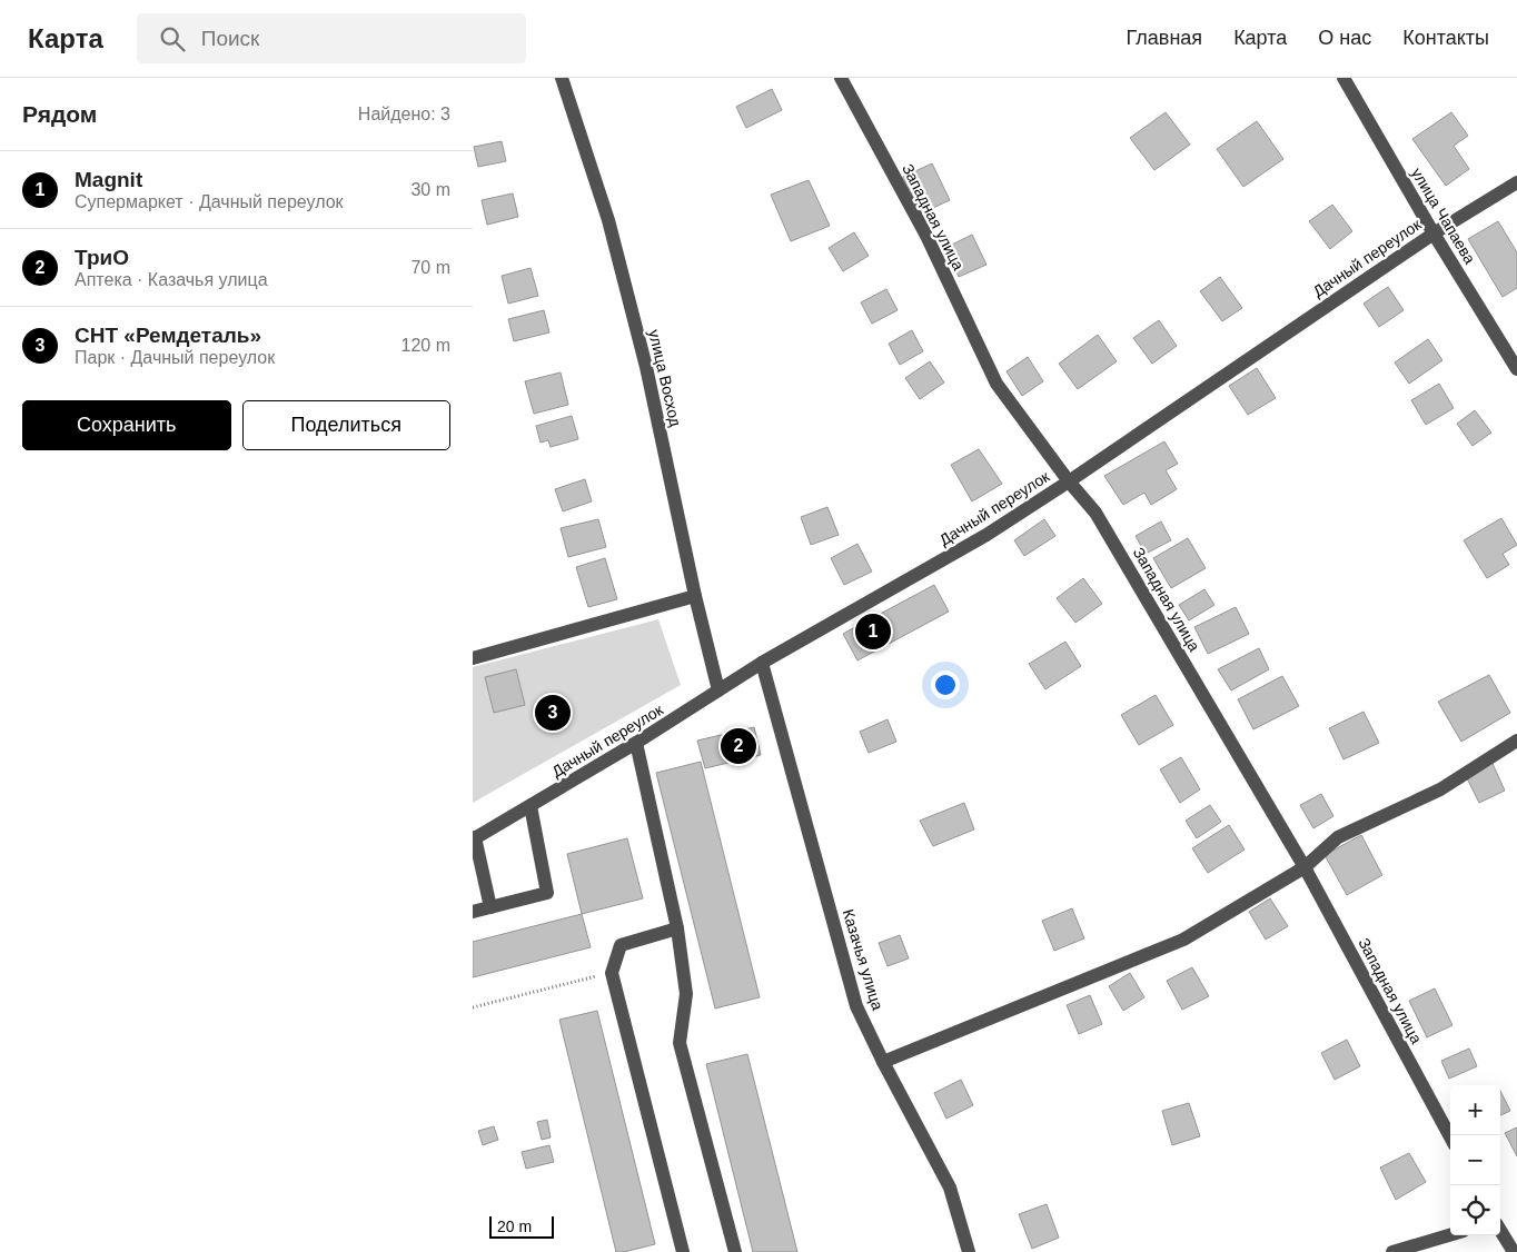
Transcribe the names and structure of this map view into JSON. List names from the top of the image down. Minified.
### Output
{"streets":{"street":["улица Чапаева","Западная улица","Дачный переулок","улица Восход","Казачья улица"]},"crossings":[["улица Чапаева","Дачный переулок"],["Западная улица","Дачный переулок"],["Дачный переулок","улица Восход"],["Дачный переулок","Казачья улица"]],"scale_bar":"20 m","page":{"header":"Карта","search":"Поиск","nav":["Главная","Карта","О нас","Контакты"],"heading":["Рядом","Найдено: 3"],"list":[{"mark":"1","name":"Magnit","note":"Супермаркет · Дачный переулок","value":"30 m"},{"mark":"2","name":"ТриО","note":"Аптека · Казачья улица","value":"70 m"},{"mark":"3","name":"СНТ «Ремдеталь»","note":"Парк · Дачный переулок","value":"120 m"}],"buttons":["Сохранить","Поделиться"],"pins":["1","3","2"],"map_buttons":["+","−"],"scale":"20 m"}}
